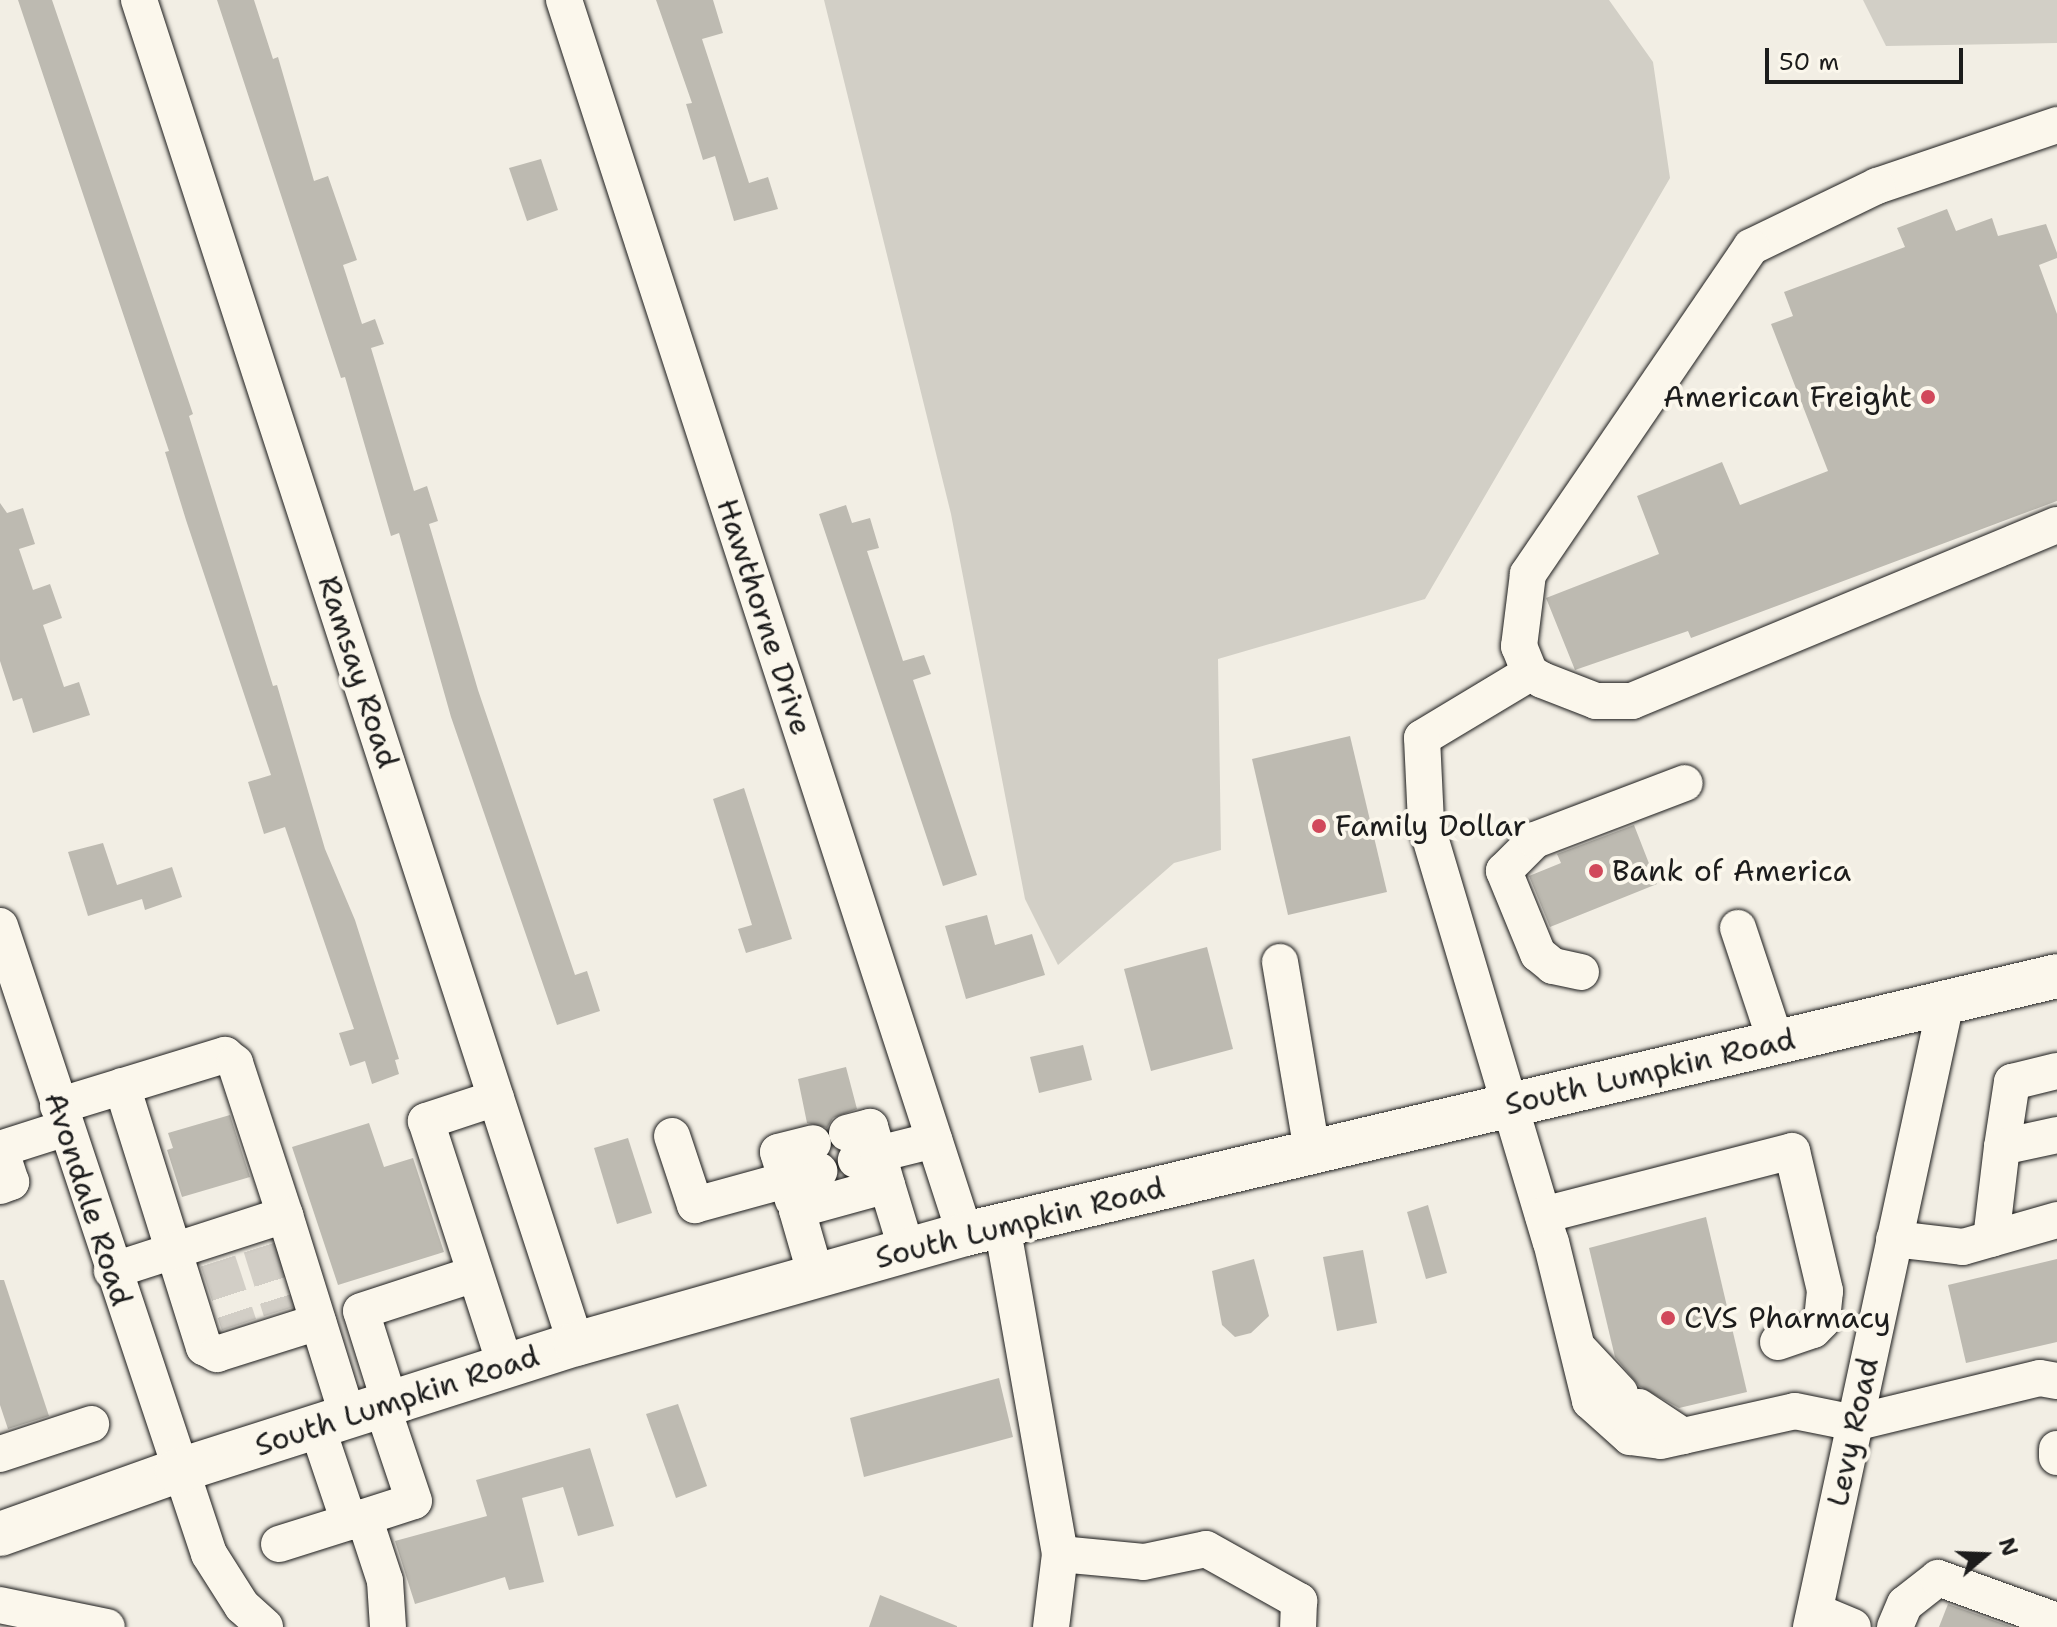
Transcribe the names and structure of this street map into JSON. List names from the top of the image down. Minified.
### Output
{"streets":{"main road":["South Lumpkin Road"],"street":["Hawthorne Drive","Ramsay Road","Avondale Road","Levy Road"]},"crossings":[["Hawthorne Drive","South Lumpkin Road"],["Ramsay Road","South Lumpkin Road"],["South Lumpkin Road","Avondale Road"],["South Lumpkin Road","Levy Road"]],"places":["American Freight","Family Dollar","Bank of America","CVS Pharmacy"],"scale_bar":"50 m","north":"right"}
